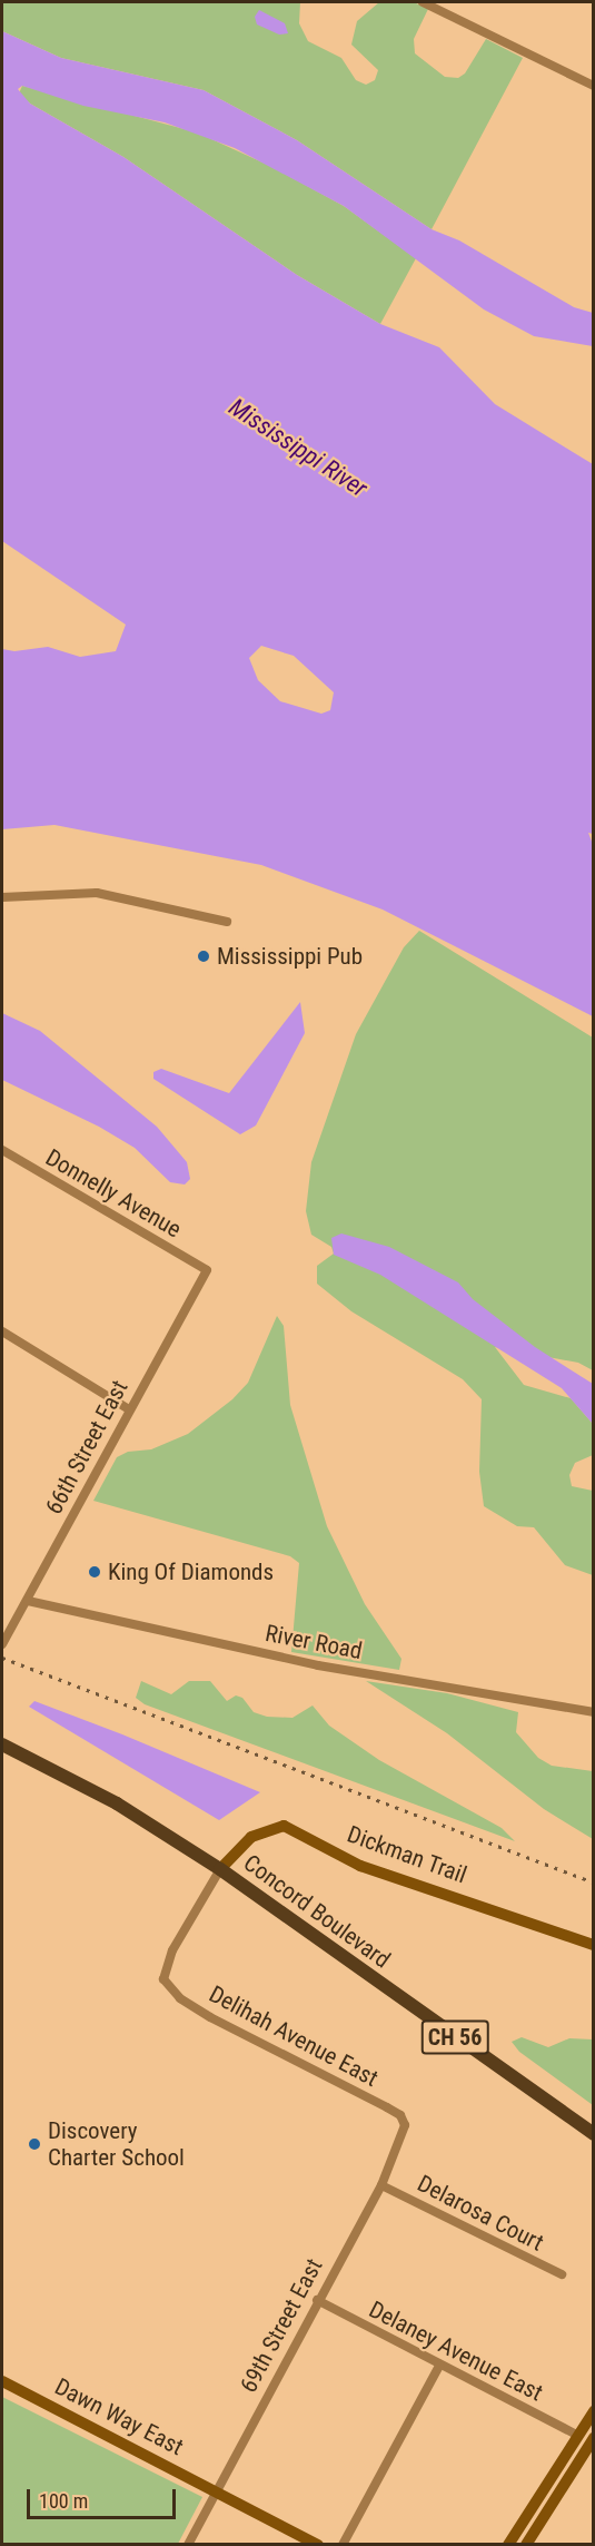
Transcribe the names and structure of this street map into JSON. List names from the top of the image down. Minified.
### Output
{"streets":{"main road":["Concord Boulevard","CH 56"],"street":["Donnelly Avenue","66th Street East","River Road","Dickman Trail","Delihah Avenue East","Delarosa Court","69th Street East","Delaney Avenue East","Dawn Way East"]},"crossings":[["Donnelly Avenue","66th Street East"],["66th Street East","River Road"],["Dickman Trail","Concord Boulevard"],["Dickman Trail","Delihah Avenue East"],["Concord Boulevard","Delihah Avenue East"],["Delihah Avenue East","69th Street East"],["Delarosa Court","69th Street East"],["69th Street East","Delaney Avenue East"],["69th Street East","Dawn Way East"]],"water":["Mississippi River"],"places":["Mississippi Pub","King Of Diamonds","Discovery Charter School"],"scale_bar":"100 m"}
